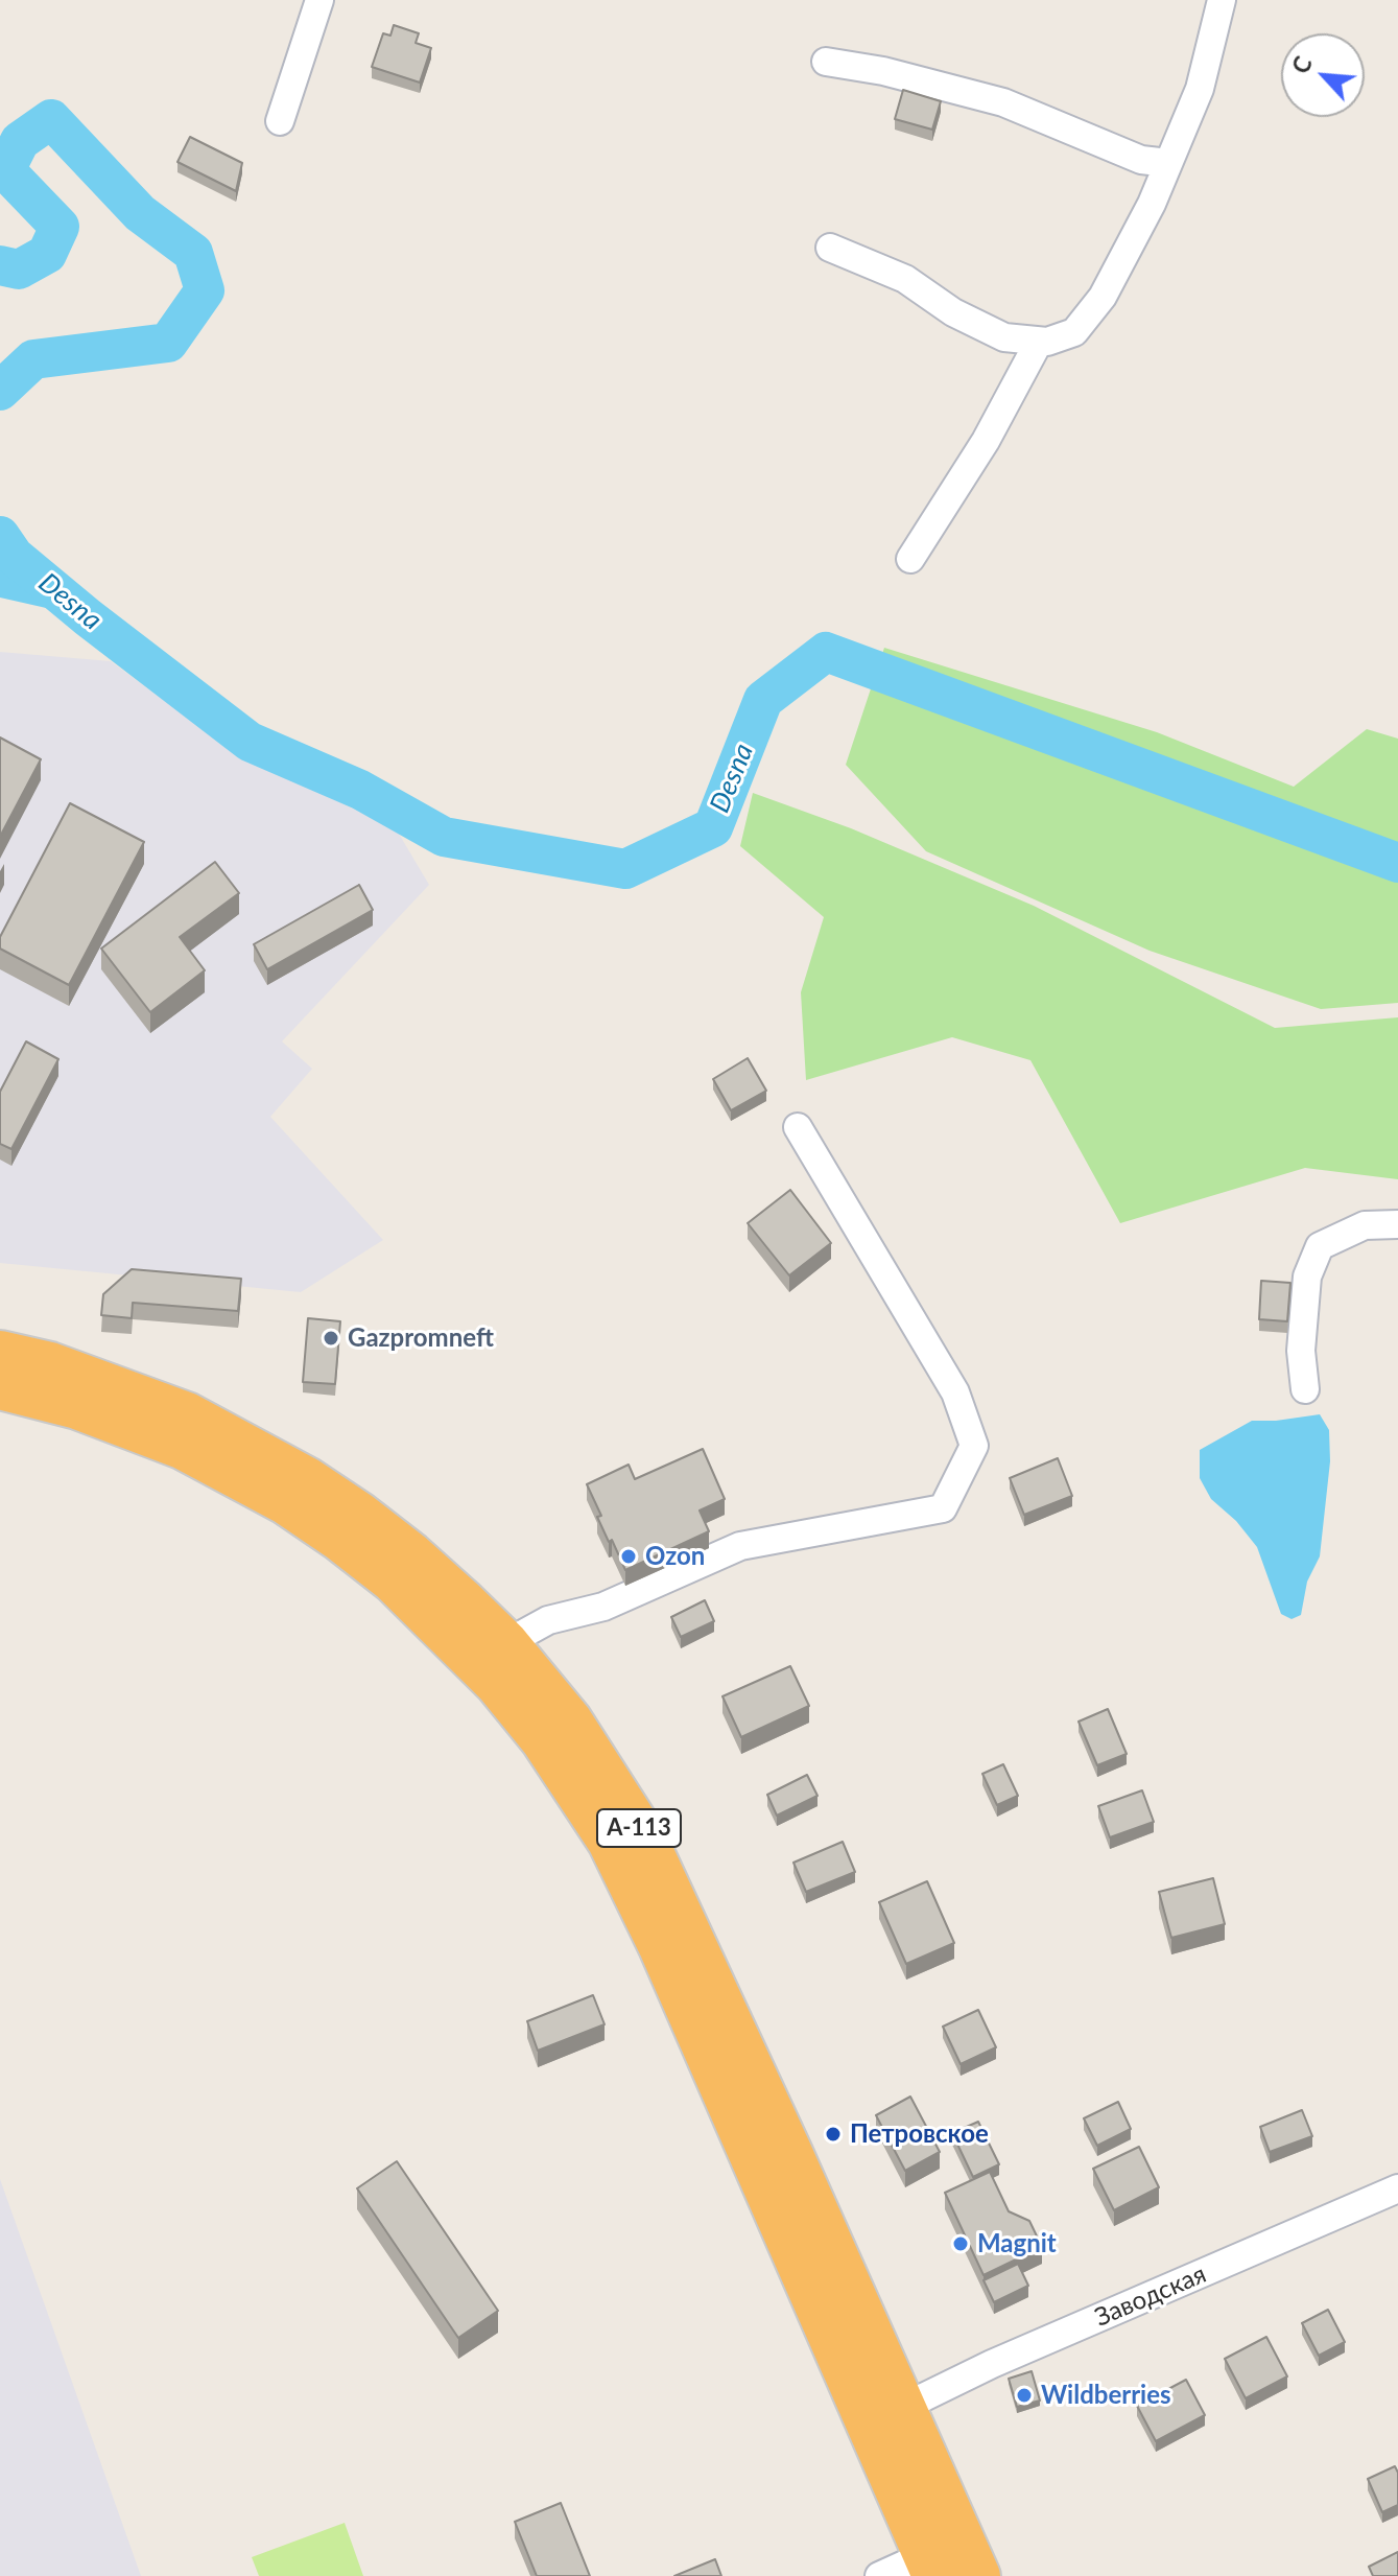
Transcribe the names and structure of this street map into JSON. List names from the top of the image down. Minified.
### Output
{"streets":{"highway":["А-113"],"street":["Заводская"]},"crossings":[["А-113","Заводская"]],"water":["Desna"],"places":["Gazpromneft","Ozon","Петровское","Magnit","Wildberries"],"north":"top left"}
